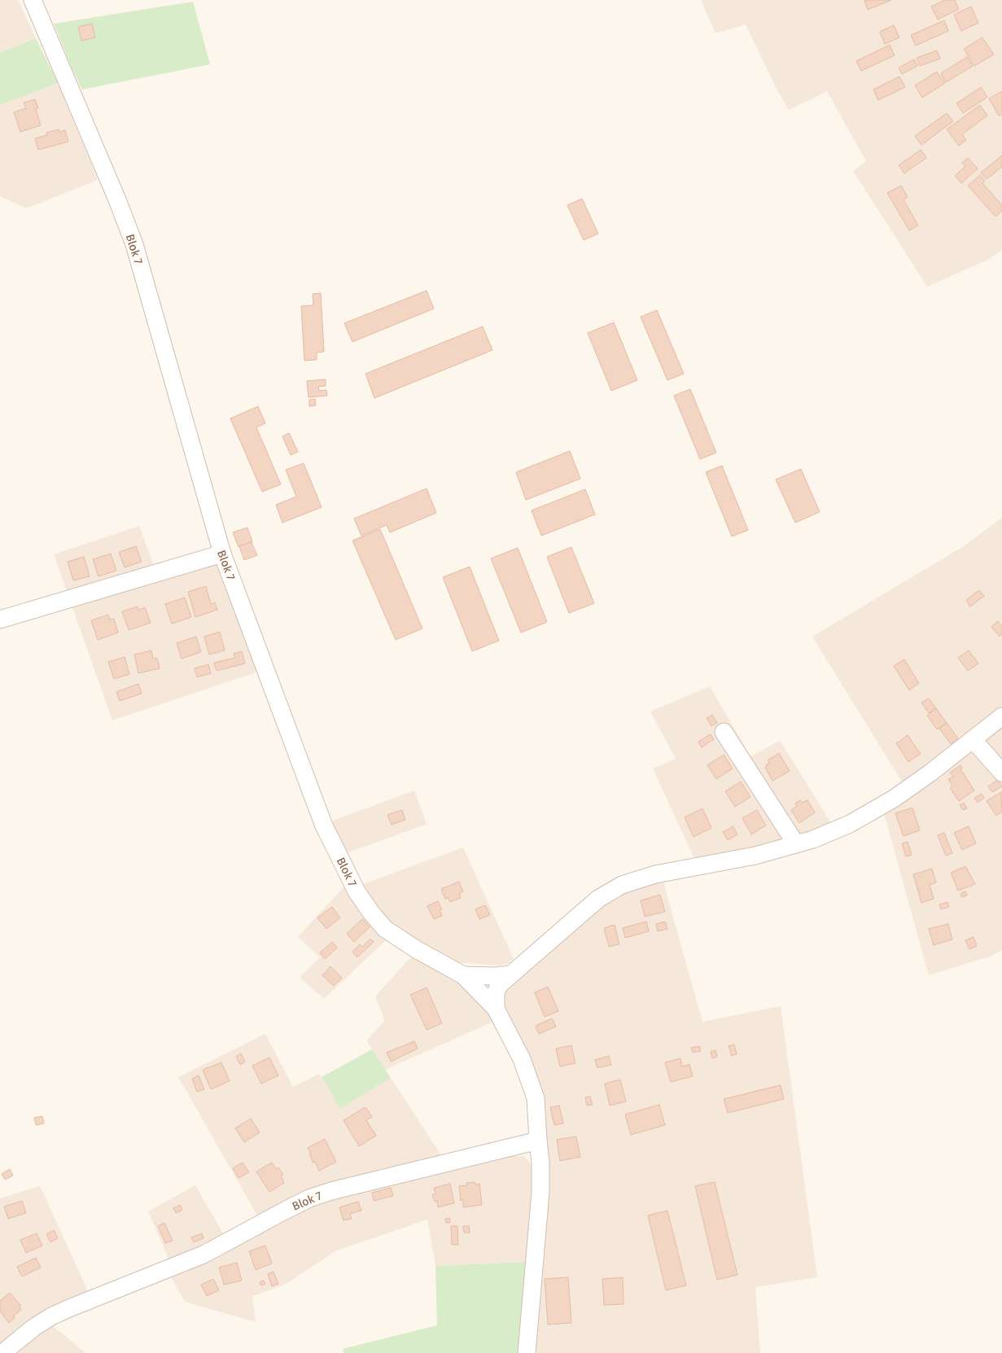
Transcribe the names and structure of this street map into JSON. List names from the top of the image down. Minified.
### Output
{"streets":{"street":["Blok 7"]}}
